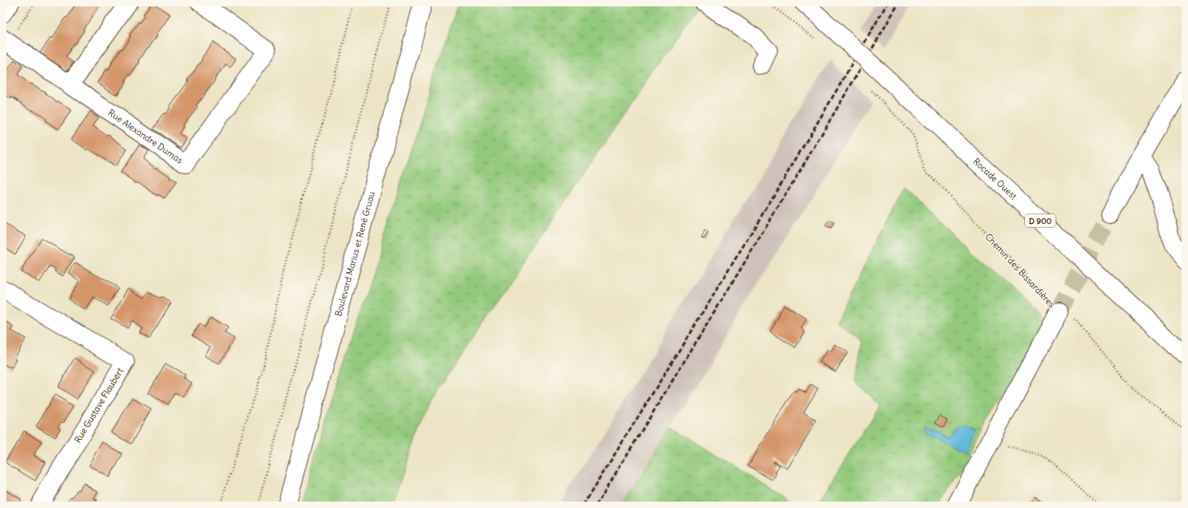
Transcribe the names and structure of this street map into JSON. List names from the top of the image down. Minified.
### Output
{"streets":{"street":["Rue Alexandre Dumas","Rocade Ouest","D 900","Boulevard Marius et René Gruau","Chemin des Bissardières","Rue Gustave Flaubert"]}}
